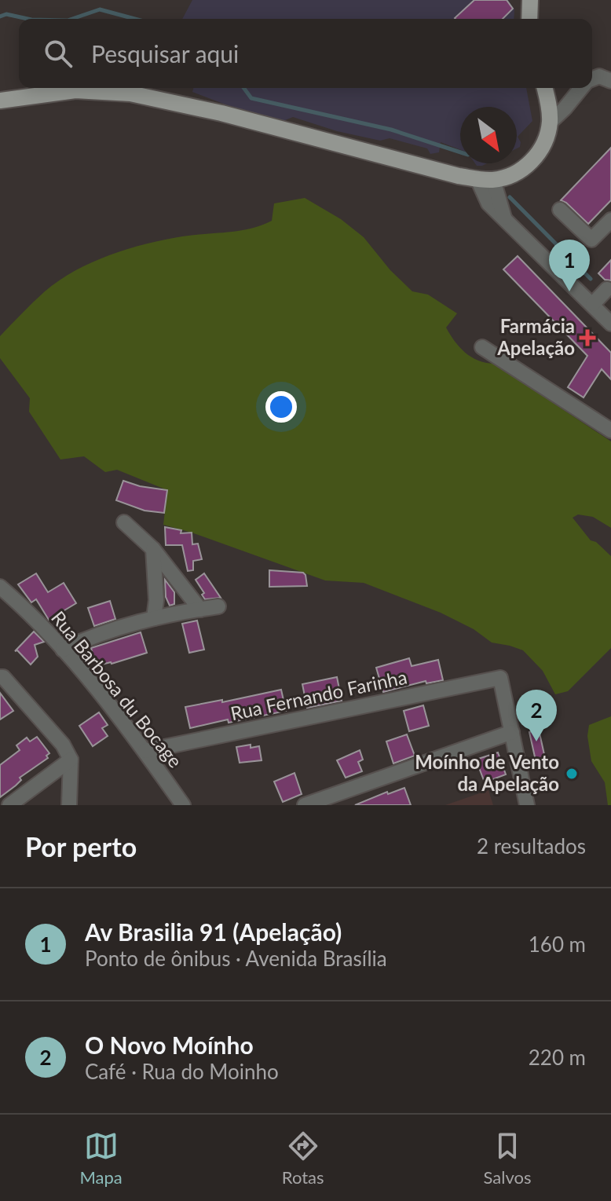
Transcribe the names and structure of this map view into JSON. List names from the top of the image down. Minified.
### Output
{"streets":{"street":["Rua Barbosa du Bocage","Rua Fernando Farinha"]},"crossings":[["Rua Barbosa du Bocage","Rua Fernando Farinha"]],"places":{"health":["Farmácia Apelação"],"other":["Moínho de Vento da Apelação"]},"north":"bottom right","page":{"search":"Pesquisar aqui","pins":["1","2"],"heading":["Por perto","2 resultados"],"list":[{"mark":"1","name":"Av Brasilia 91 (Apelação)","note":"Ponto de ônibus · Avenida Brasília","value":"160 m"},{"mark":"2","name":"O Novo Moínho","note":"Café · Rua do Moinho","value":"220 m"}],"nav":["Mapa","Rotas","Salvos"]}}
